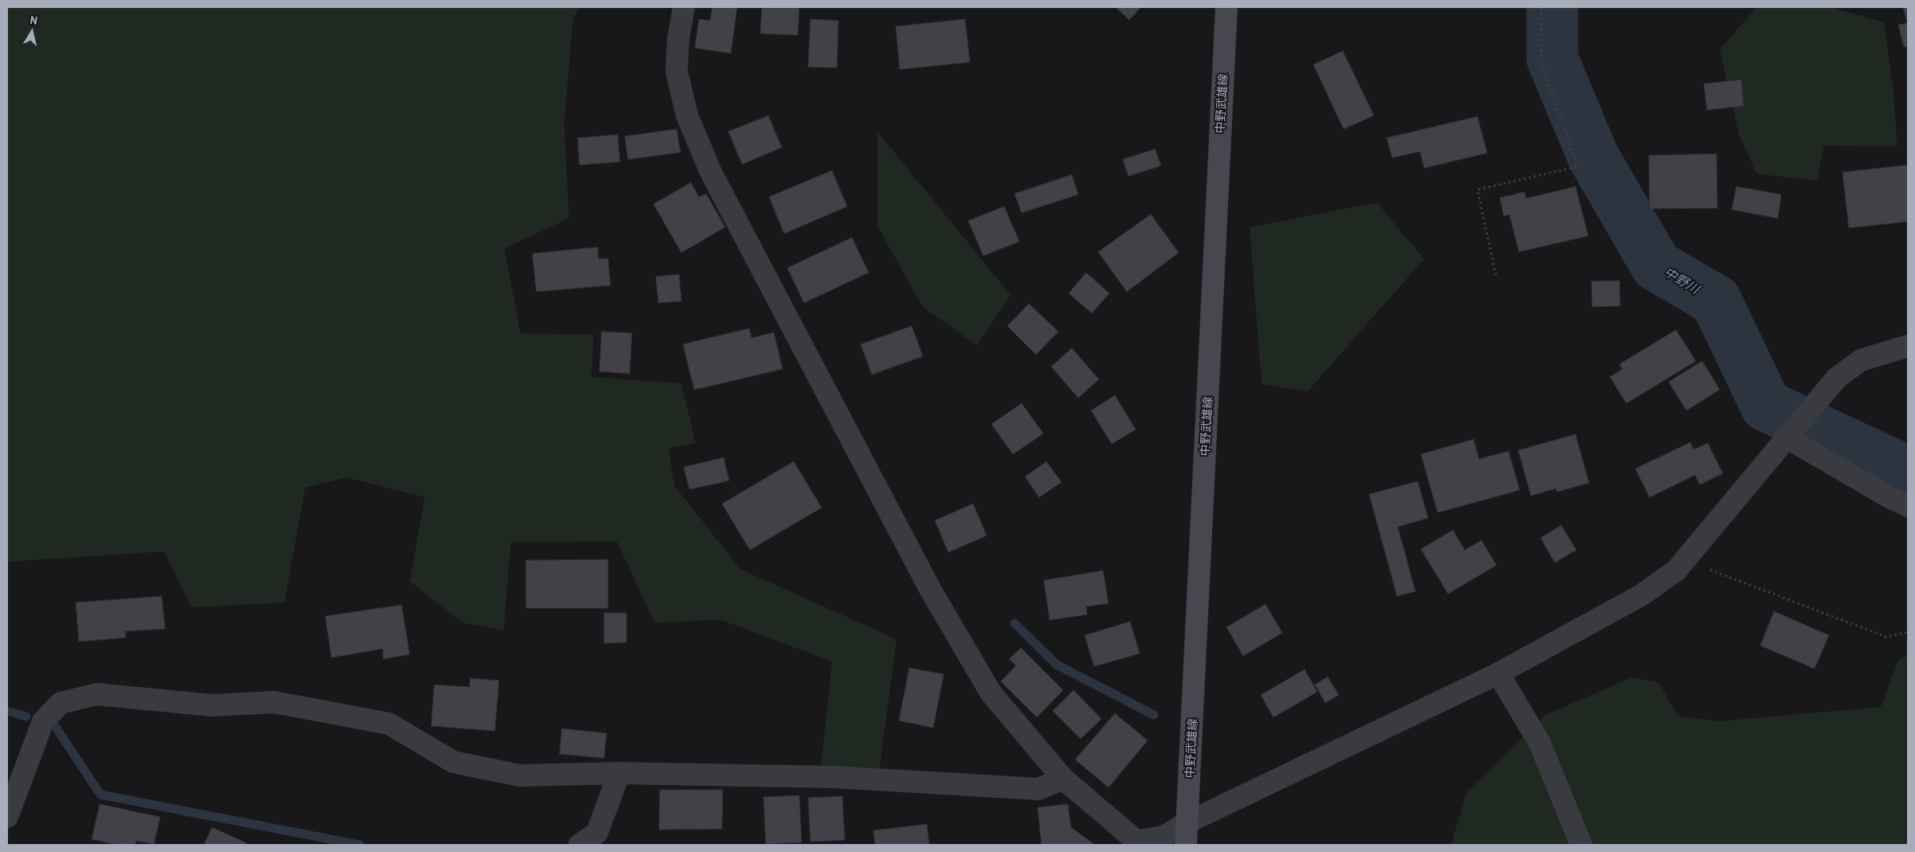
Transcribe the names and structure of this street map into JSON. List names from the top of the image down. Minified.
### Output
{"streets":{"main road":["中野武雄線"]},"water":["中野川"],"north":"top"}
